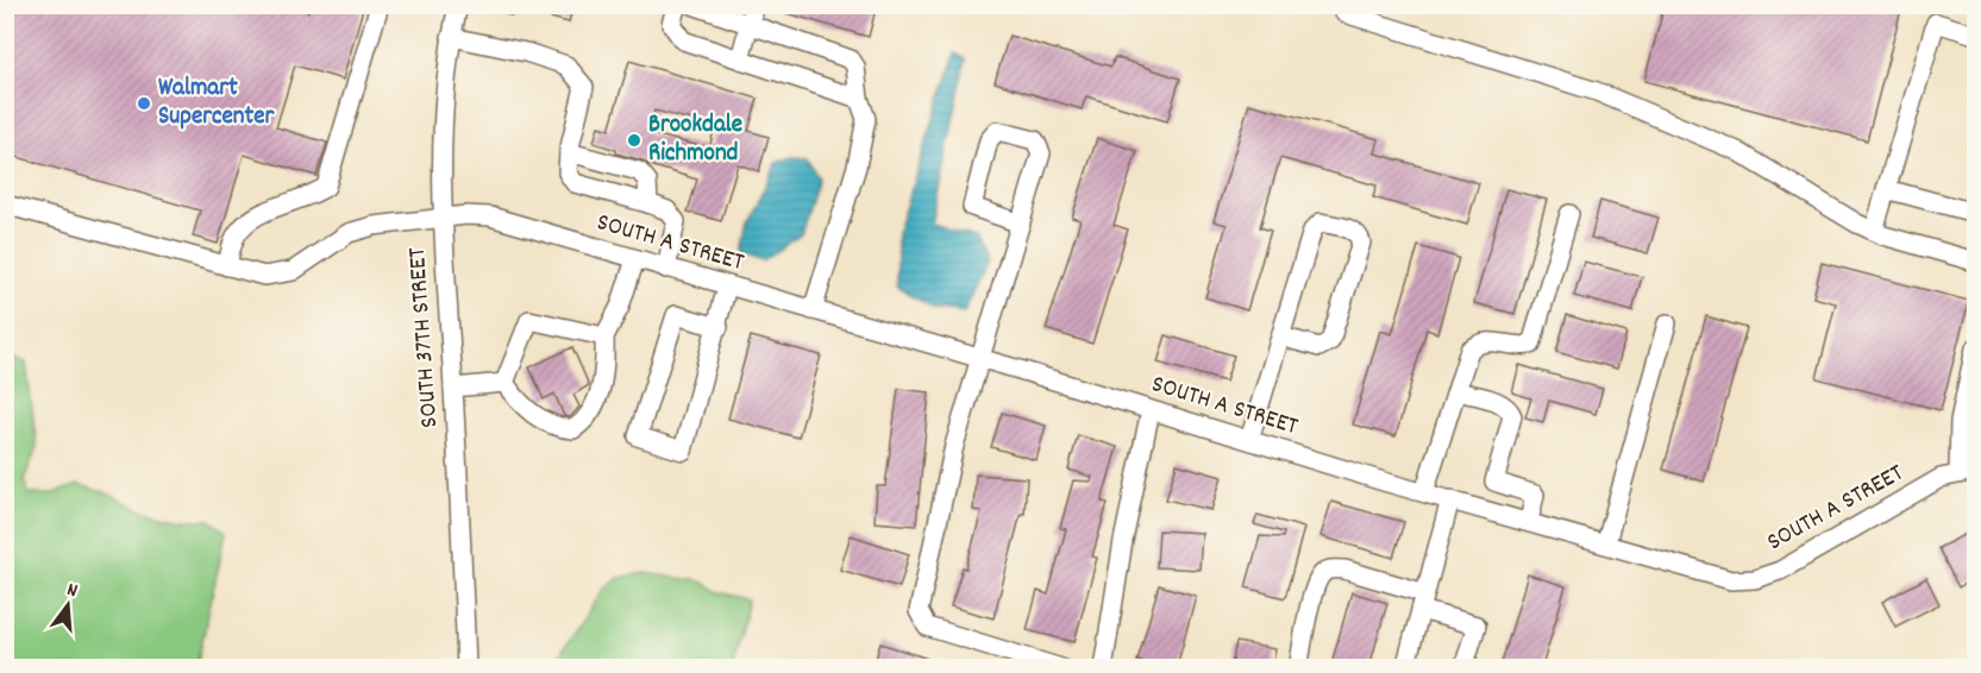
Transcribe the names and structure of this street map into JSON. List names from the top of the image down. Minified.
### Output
{"streets":{"street":["SOUTH A STREET","SOUTH 37TH STREET"]},"crossings":[["SOUTH A STREET","SOUTH 37TH STREET"]],"places":["Walmart Supercenter","Brookdale Richmond"],"north":"top"}
